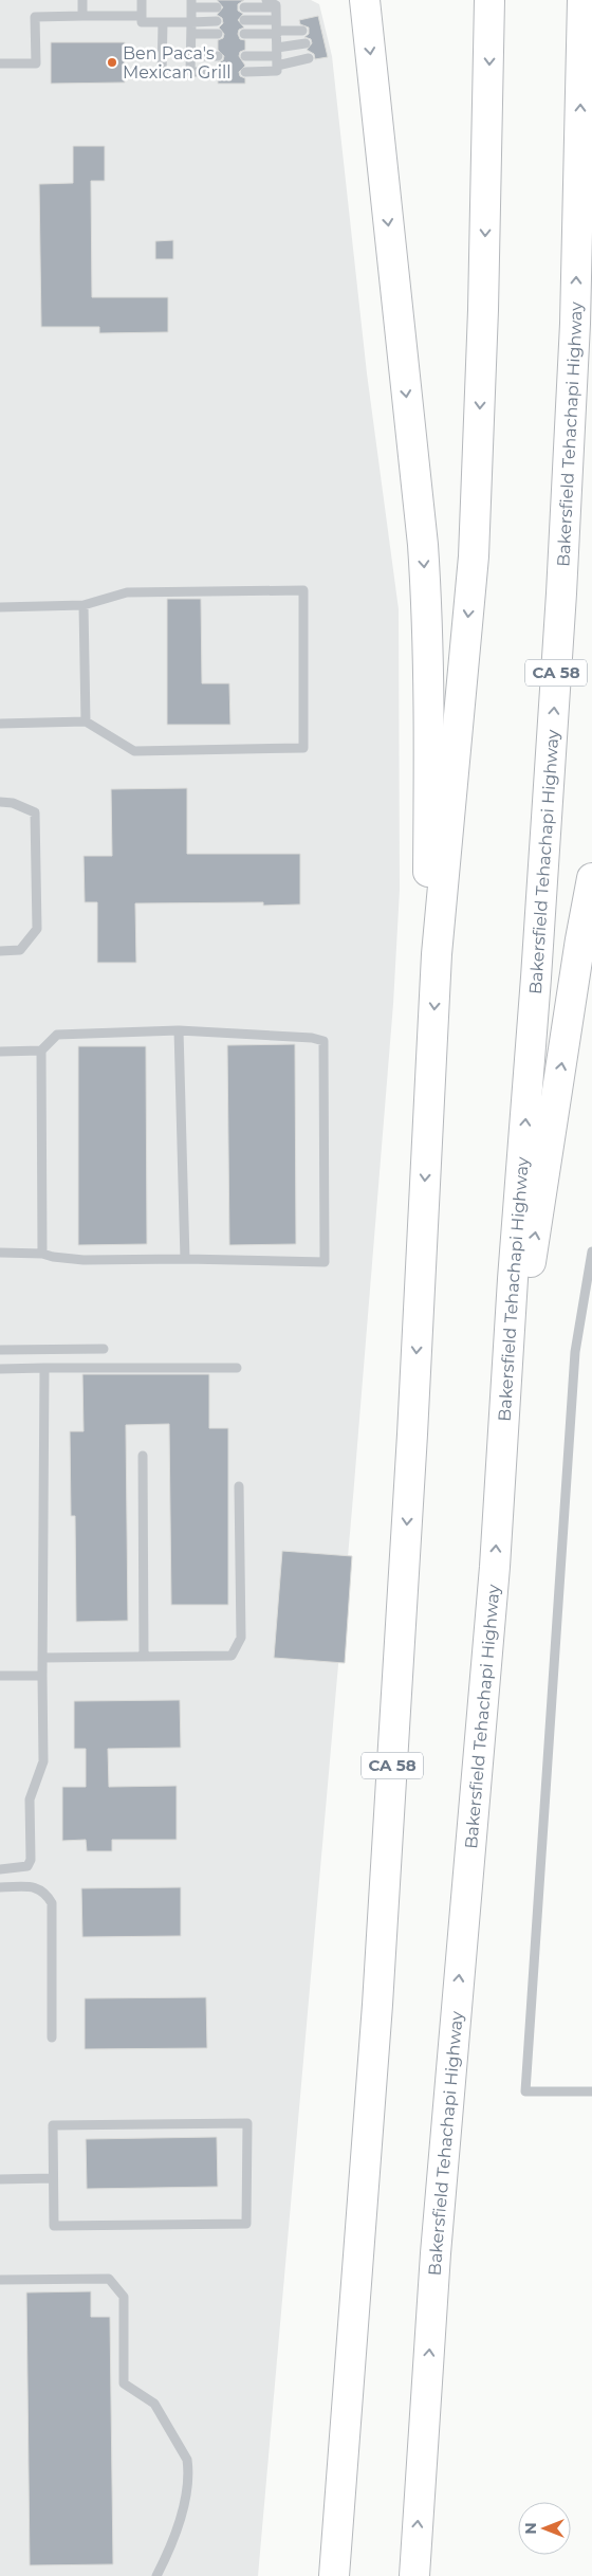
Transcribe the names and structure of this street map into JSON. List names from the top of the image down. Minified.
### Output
{"streets":{"highway":["Bakersfield Tehachapi Highway","CA 58"]},"places":["Ben Paca's Mexican Grill"],"north":"left"}
